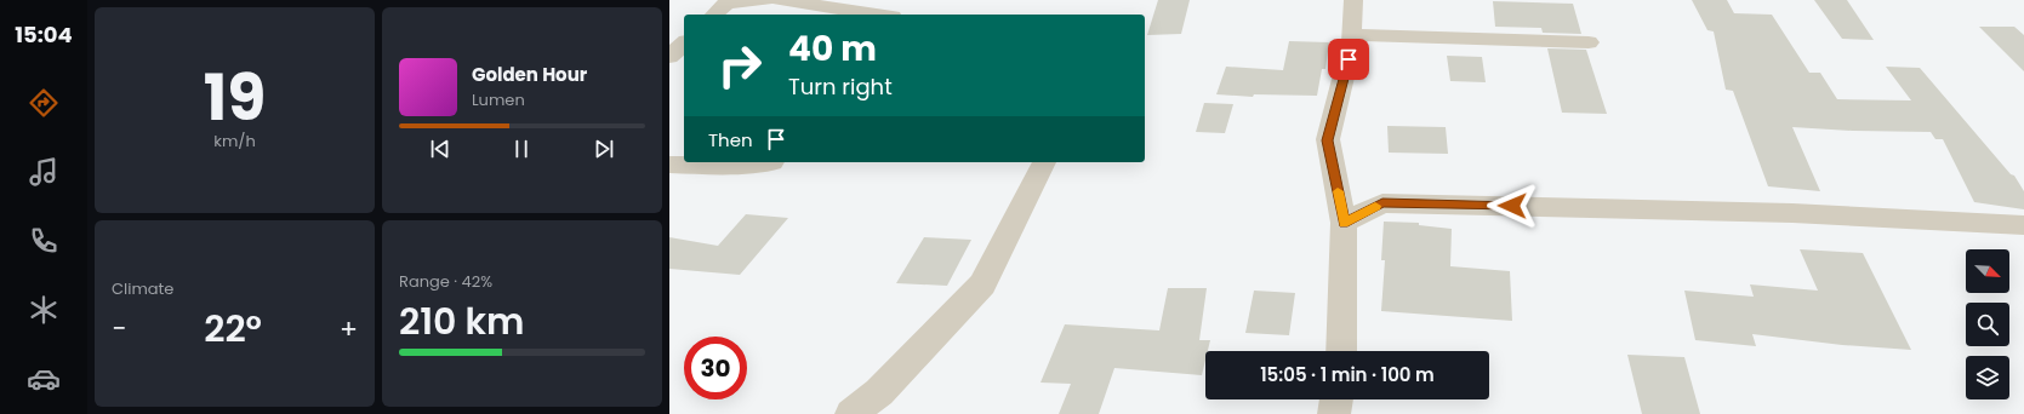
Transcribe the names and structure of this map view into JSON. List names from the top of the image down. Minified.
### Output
{"north":"bottom right","page":{"tabs":"15:04","tile":[["19","km/h"],"Climate",["Range · 42%","210 km"]],"turn":["40 m","Turn right"],"song":["Golden Hour","Lumen"],"then":"Then","heat":["−","22°","+"],"limit":"30","trip":"15:05 · 1 min · 100 m"}}
